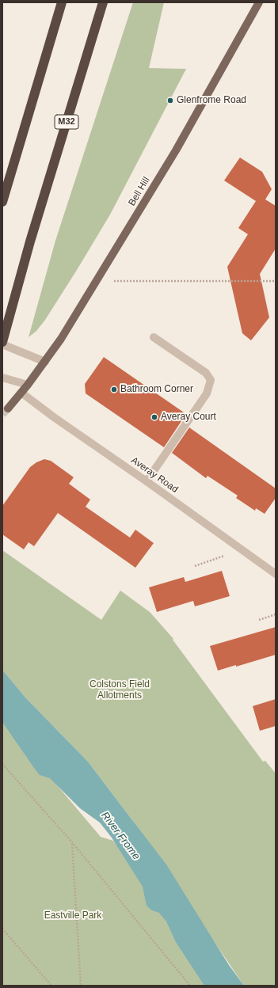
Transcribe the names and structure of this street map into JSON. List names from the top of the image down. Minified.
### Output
{"streets":{"highway":["M32"],"main road":["Bell Hill"],"street":["Averay Road"]},"crossings":[["Bell Hill","Averay Road"]],"water":["River Frome"],"parks":["Colstons Field Allotments","Eastville Park"],"places":["Glenfrome Road","Bathroom Corner","Averay Court"]}
